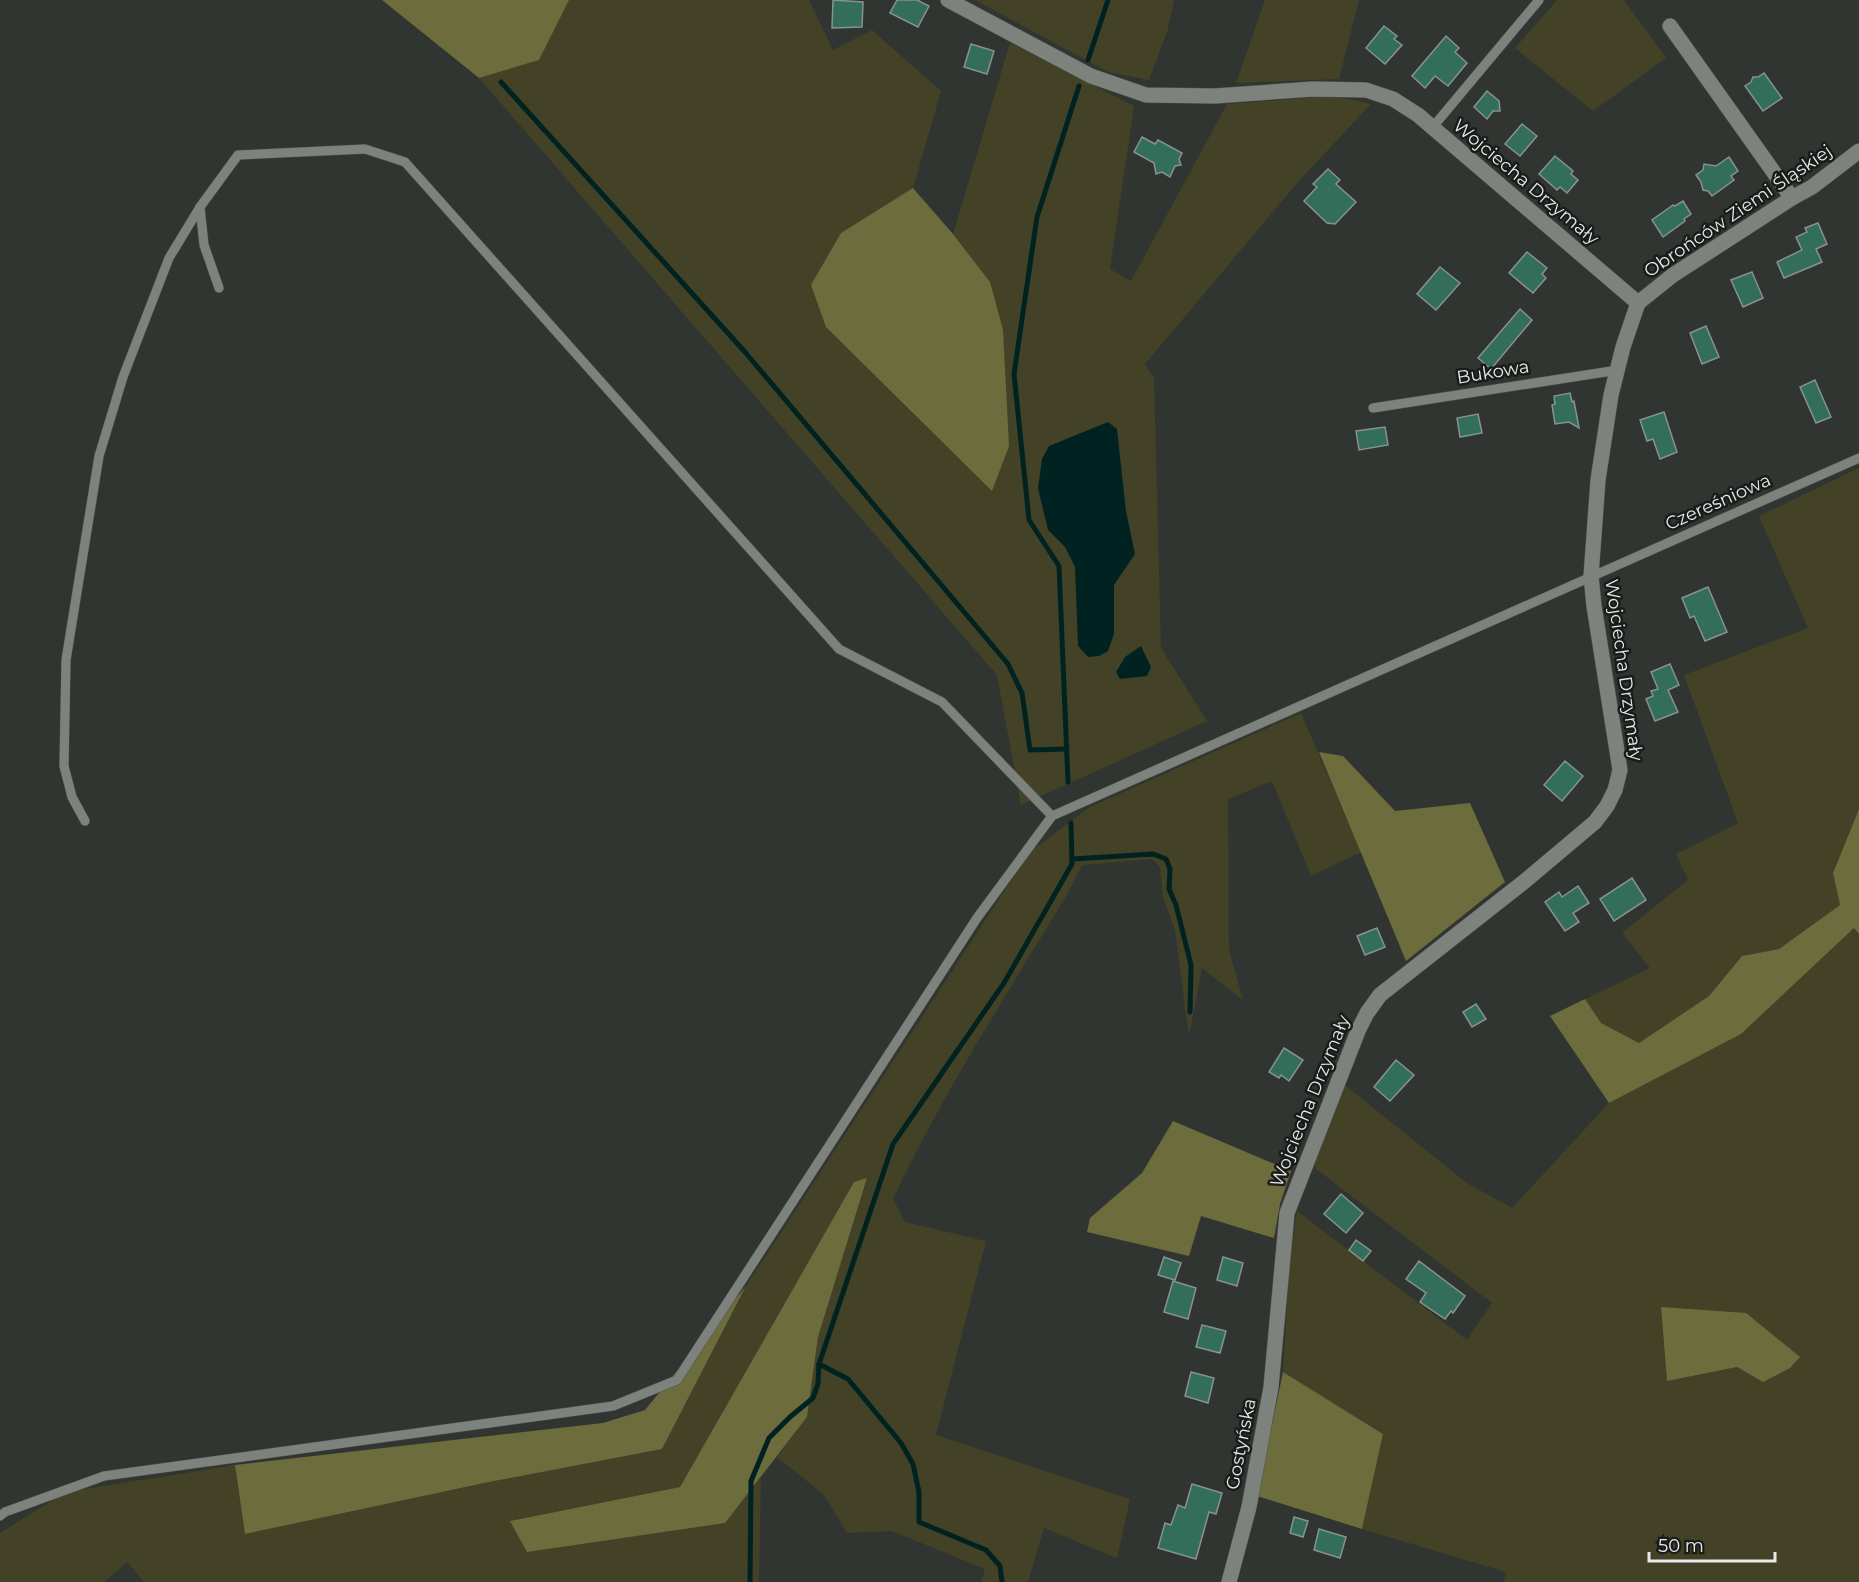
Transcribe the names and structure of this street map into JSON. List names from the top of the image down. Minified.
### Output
{"streets":{"street":["Wojciecha Drzymały","Obrońców Ziemi Śląskiej","Gostyńska"],"lane":["Bukowa","Czereśniowa"]},"crossings":[["Wojciecha Drzymały","Obrońców Ziemi Śląskiej"],["Wojciecha Drzymały","Bukowa"],["Wojciecha Drzymały","Czereśniowa"],["Wojciecha Drzymały","Gostyńska"]],"scale_bar":"50 m"}
